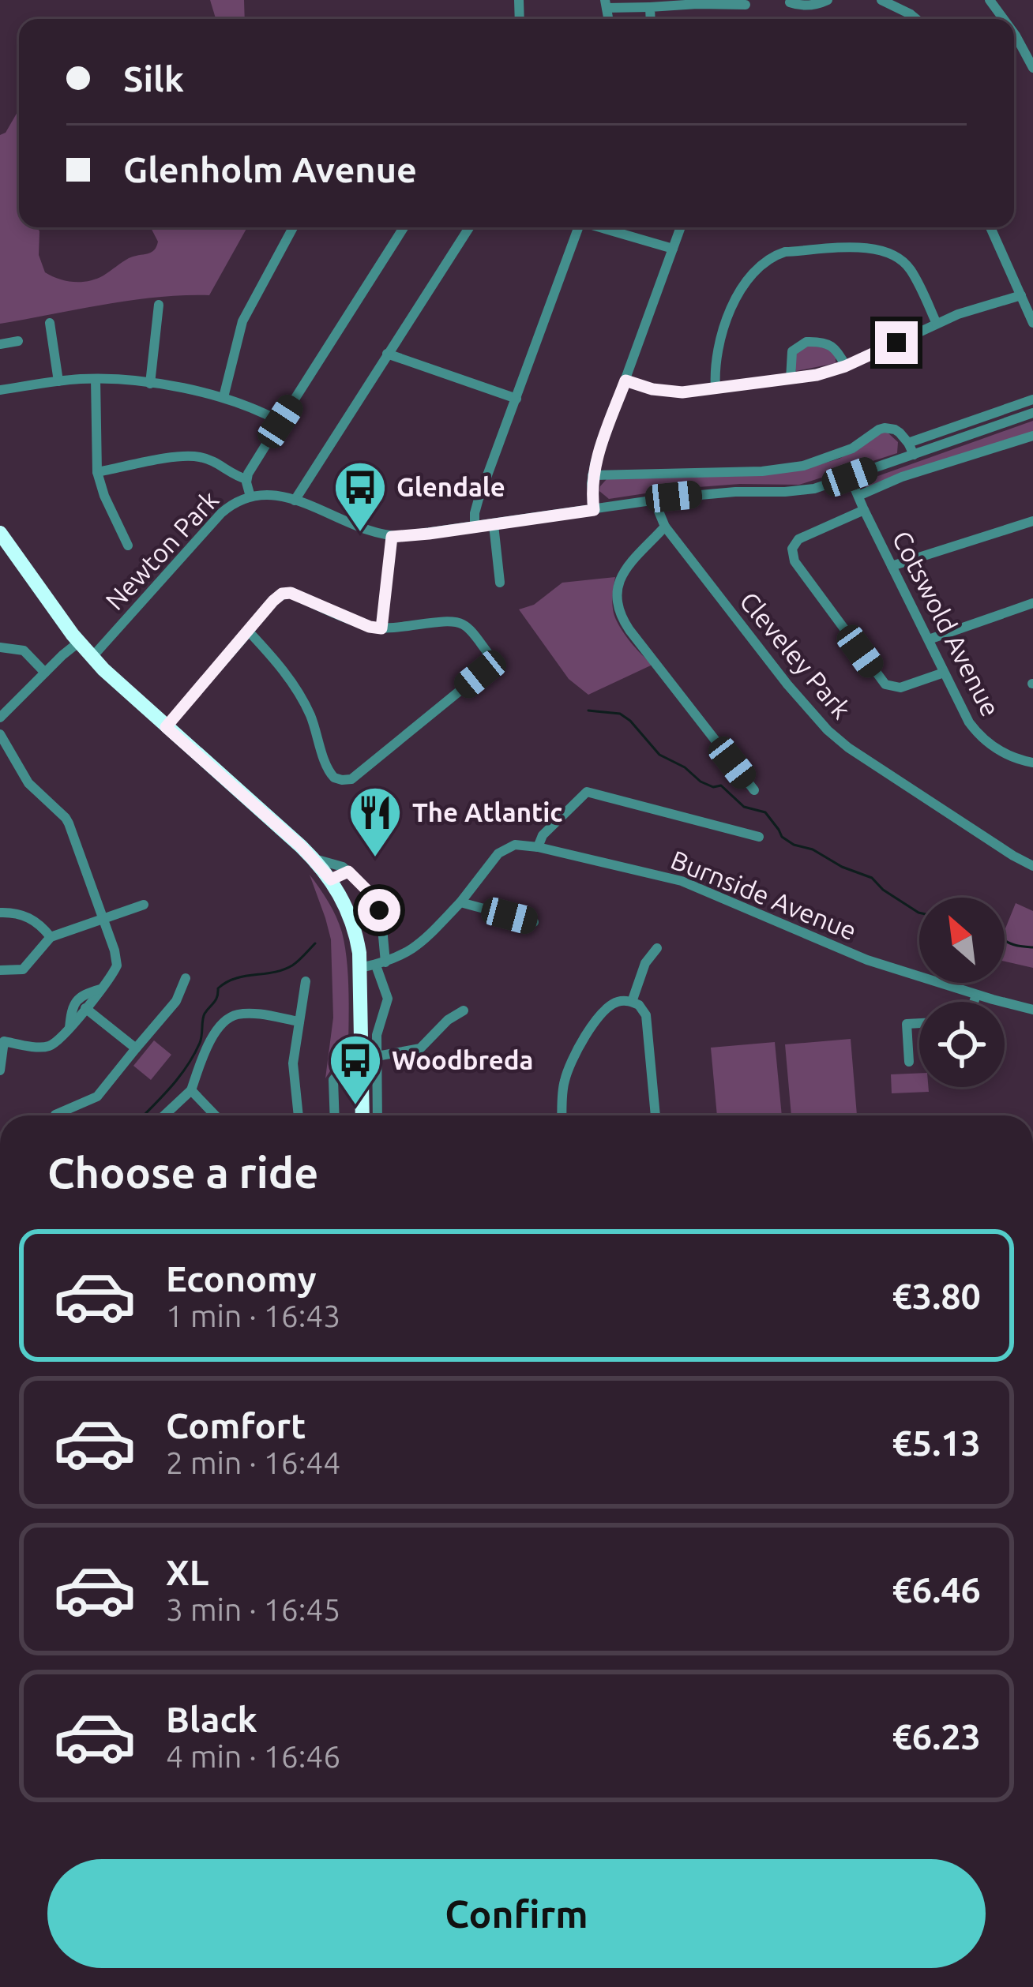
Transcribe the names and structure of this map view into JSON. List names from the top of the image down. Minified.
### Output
{"streets":{"street":["Newton Park","Cotswold Avenue","Cleveley Park","Burnside Avenue"]},"crossings":[["Newton Park","Cotswold Avenue"],["Newton Park","Cleveley Park"]],"places":{"bus stop":["Glendale","Woodbreda"],"restaurant":["The Atlantic"]},"north":"top left","page":{"banner":["Silk","Glenholm Avenue"],"heading":"Choose a ride","list":[{"name":"Economy","note":"1 min · 16:43","value":"€3.80"},{"name":"Comfort","note":"2 min · 16:44","value":"€5.13"},{"name":"XL","note":"3 min · 16:45","value":"€6.46"},{"name":"Black","note":"4 min · 16:46","value":"€6.23"}],"buttons":"Confirm"}}
